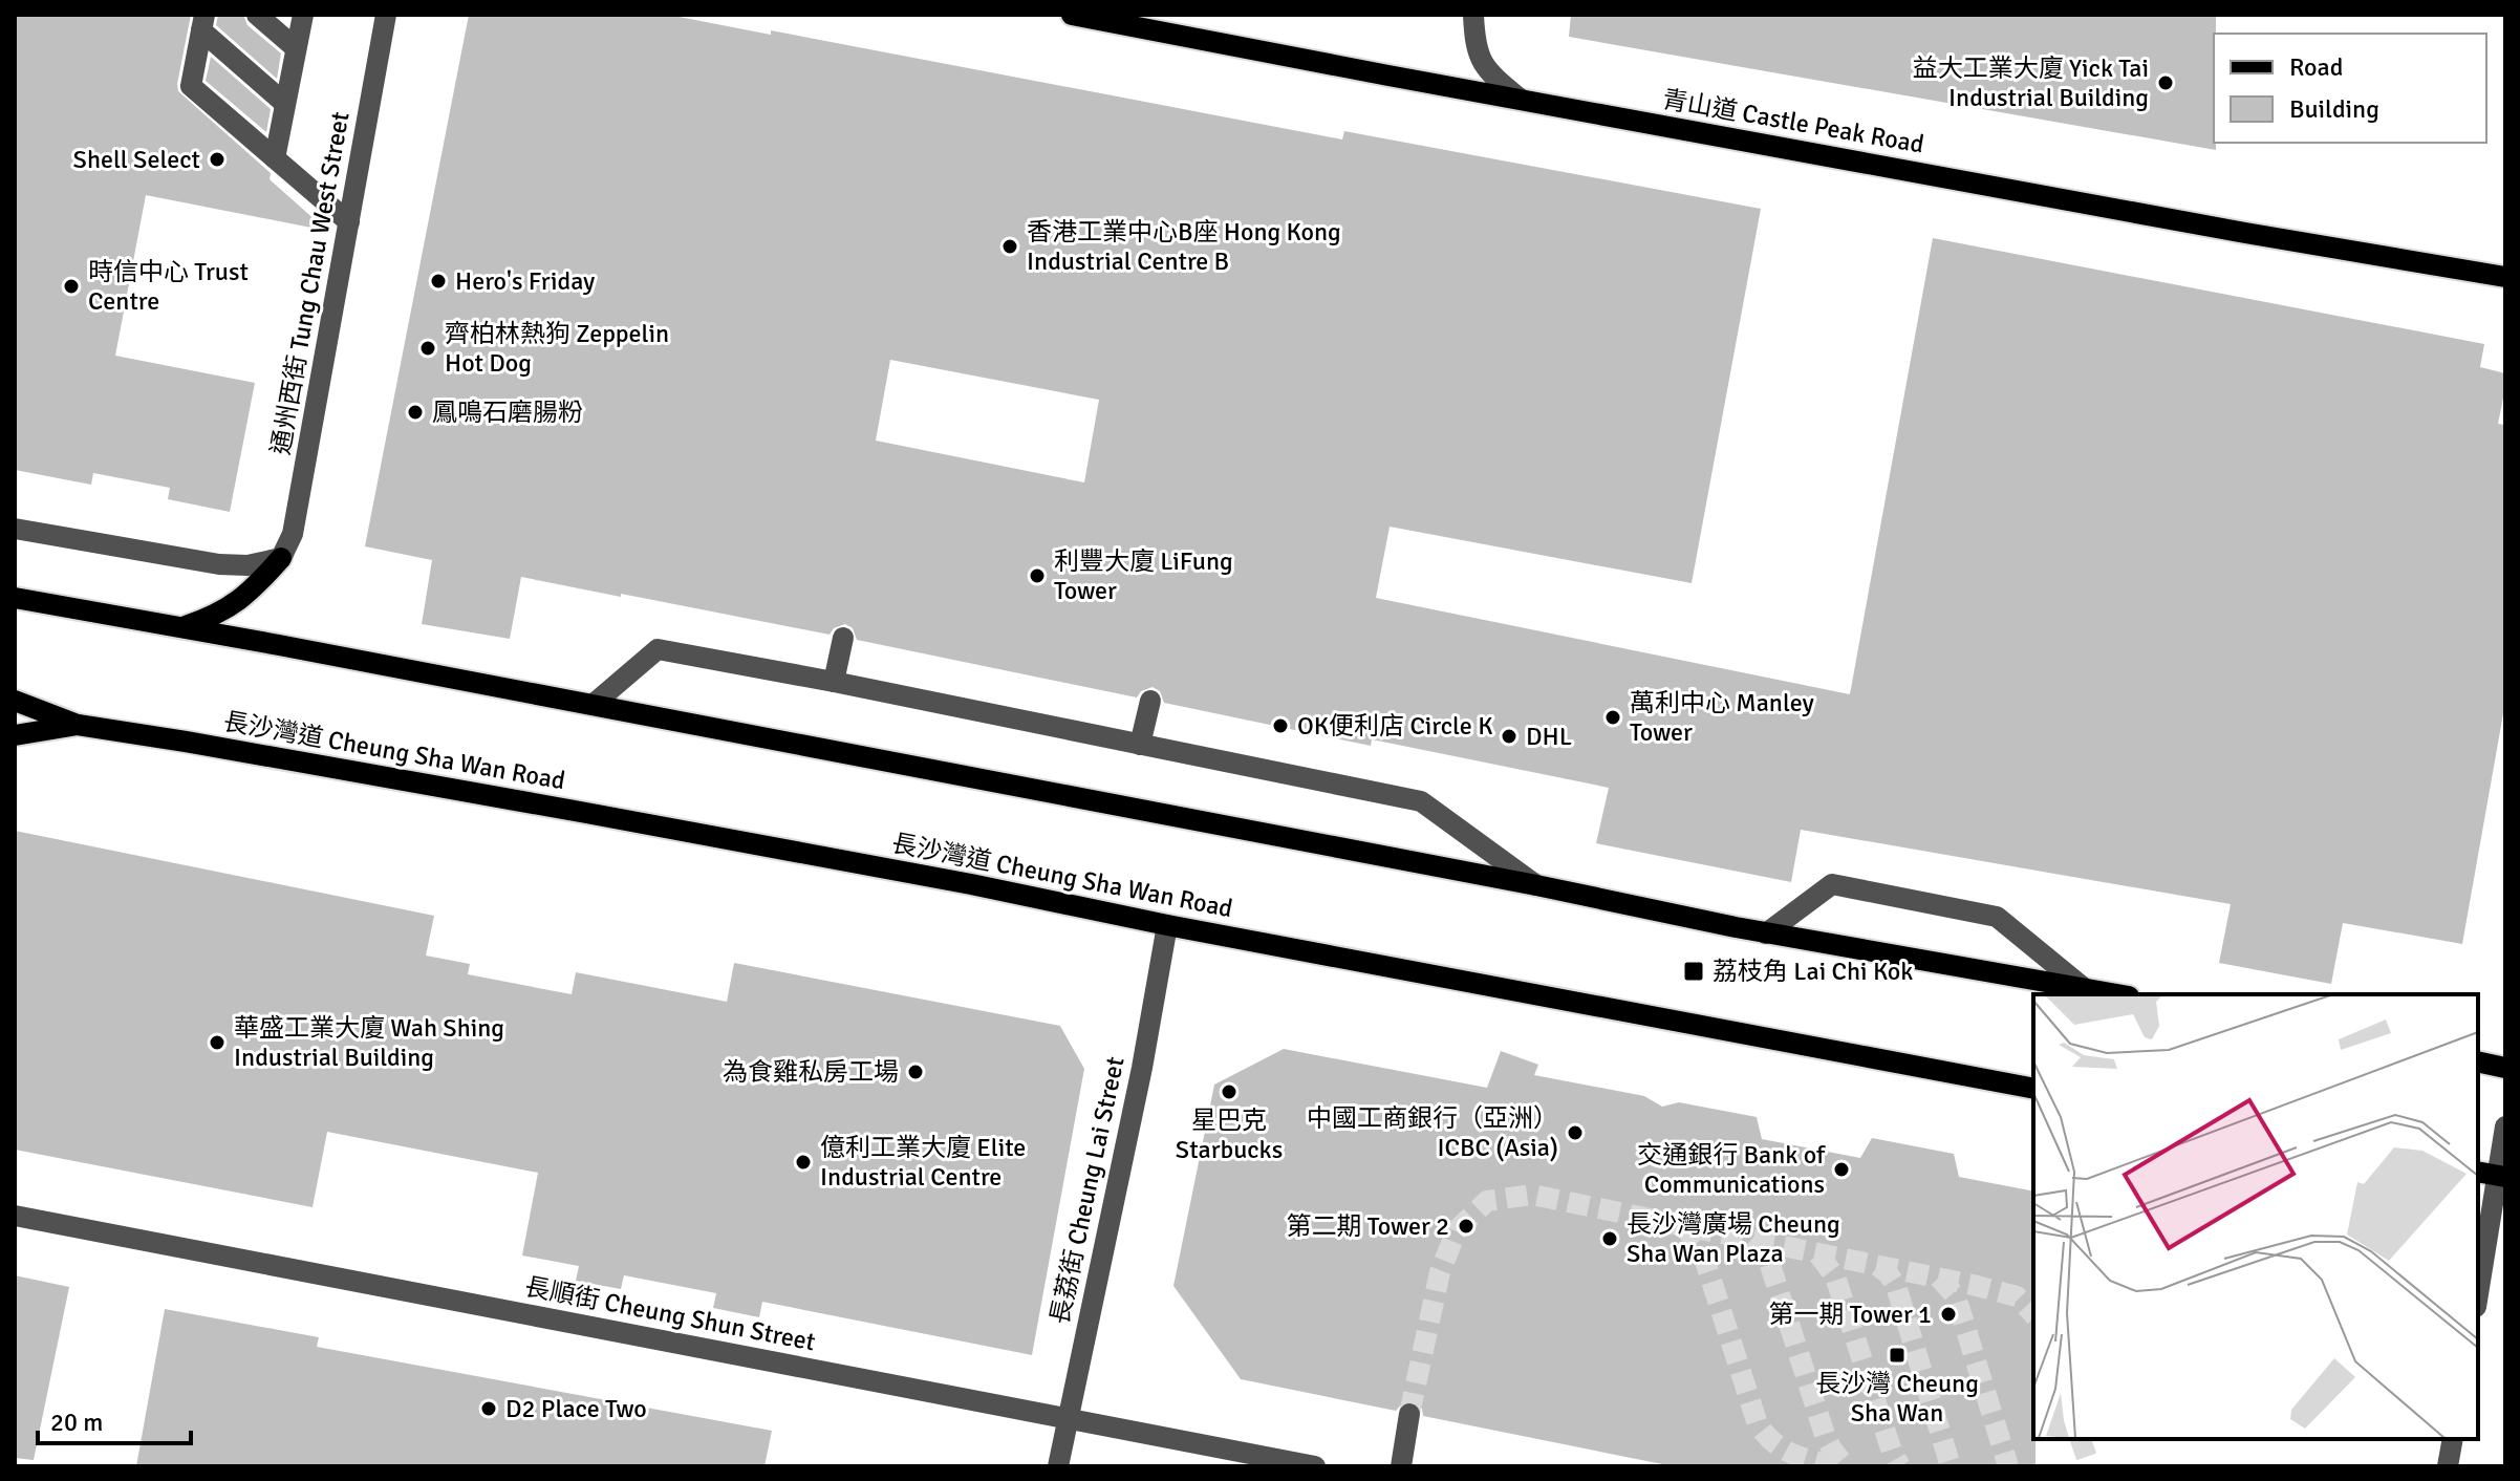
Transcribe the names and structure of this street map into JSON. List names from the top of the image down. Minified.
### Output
{"streets":{"main road":["青山道 Castle Peak Road","長沙灣道 Cheung Sha Wan Road"],"street":["通州西街 Tung Chau West Street","長荔街 Cheung Lai Street","長順街 Cheung Shun Street"]},"crossings":[["長沙灣道 Cheung Sha Wan Road","長荔街 Cheung Lai Street"],["長荔街 Cheung Lai Street","長順街 Cheung Shun Street"]],"places":{"other":["益大工業大廈 Yick Tai Industrial Building","Shell Select","香港工業中心B座 Hong Kong Industrial Centre B","Hero's Friday","時信中心 Trust Centre","齊柏林熱狗 Zeppelin Hot Dog","鳳鳴石磨腸粉","利豐大廈 LiFung Tower","萬利中心 Manley Tower","OK便利店 Circle K","DHL","華盛工業大廈 Wah Shing Industrial Building","為食雞私房工場","星巴克 Starbucks","中國工商銀行（亞洲） ICBC (Asia)","億利工業大廈 Elite Industrial Centre","交通銀行 Bank of Communications","第二期 Tower 2","長沙灣廣場 Cheung Sha Wan Plaza","第一期 Tower 1","D2 Place Two"],"transit":["荔枝角 Lai Chi Kok","長沙灣 Cheung Sha Wan"]},"legend":["Road","Building"],"scale_bar":"20 m"}
